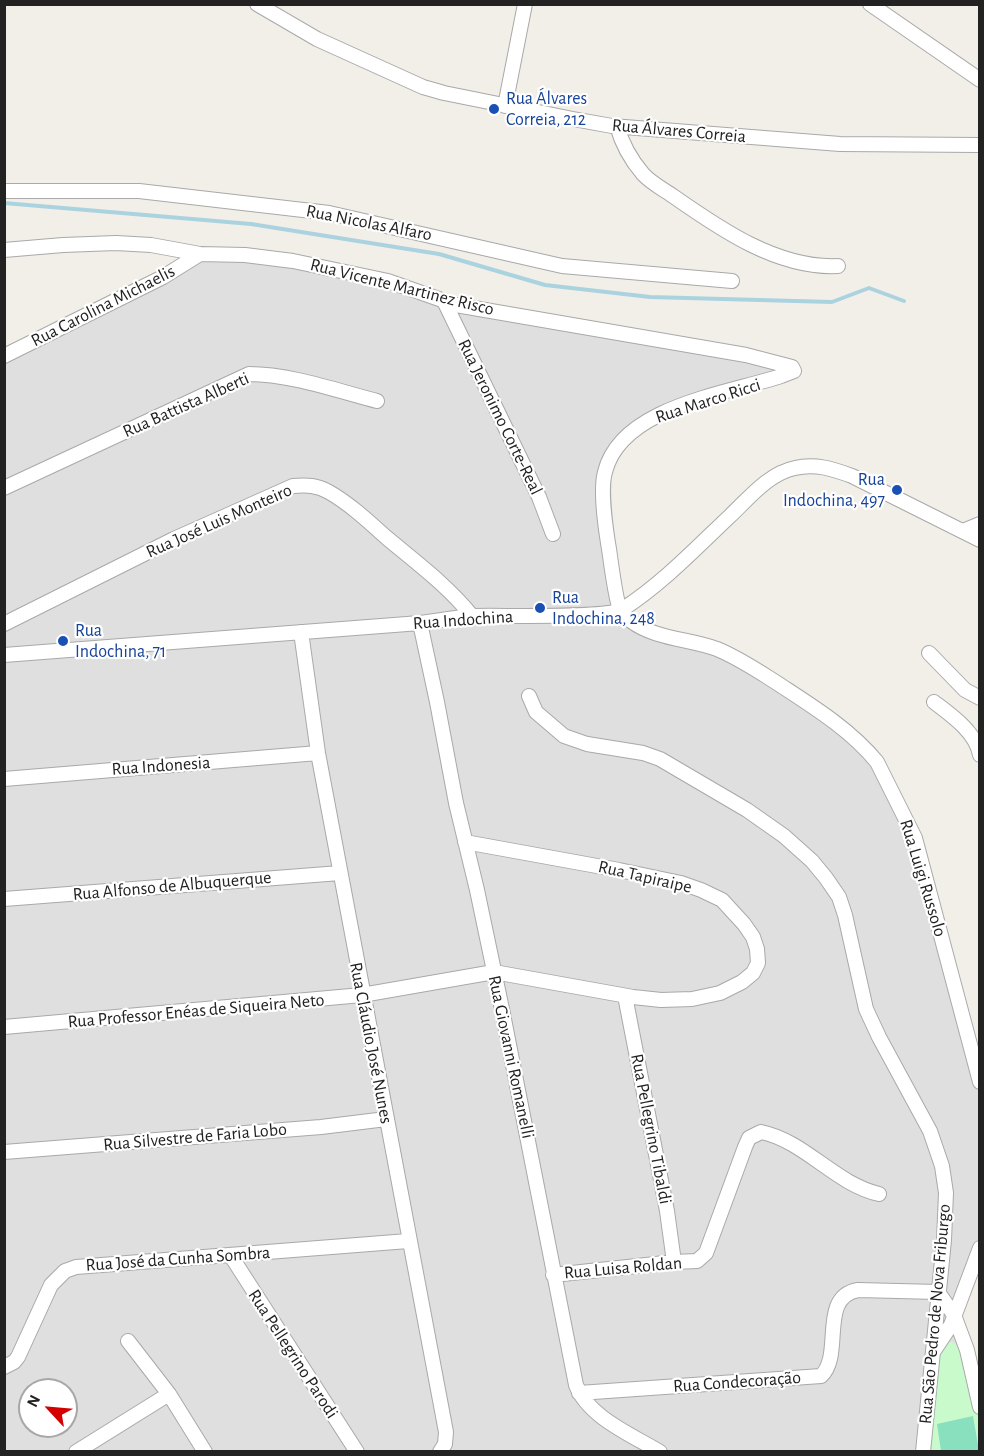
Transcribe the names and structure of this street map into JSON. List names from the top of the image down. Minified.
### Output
{"streets":{"street":["Rua Álvares Correia","Rua Nicolas Alfaro","Rua Vicente Martinez Risco","Rua Carolina Michaelis","Rua Marco Ricci","Rua Battista Alberti","Rua Jeronimo Corte-Real","Rua José Luis Monteiro","Rua Indochina","Rua Indonesia","Rua Tapiraipe","Rua Luigi Russolo","Rua Alfonso de Albuquerque","Rua Professor Enéas de Siqueira Neto","Rua Cláudio José Nunes","Rua Giovanni Romanelli","Rua Pellegrino Tibaldi","Rua Silvestre de Faria Lobo","Rua José da Cunha Sombra","Rua Luisa Roldan","Rua São Pedro de Nova Friburgo","Rua Pellegrino Parodi","Rua Condecoração"]},"crossings":[["Rua Vicente Martinez Risco","Rua Carolina Michaelis"],["Rua Vicente Martinez Risco","Rua Marco Ricci"],["Rua Vicente Martinez Risco","Rua Jeronimo Corte-Real"],["Rua Marco Ricci","Rua Indochina"],["Rua Marco Ricci","Rua Luigi Russolo"],["Rua José Luis Monteiro","Rua Indochina"],["Rua Indochina","Rua Luigi Russolo"],["Rua Indochina","Rua Cláudio José Nunes"],["Rua Indochina","Rua Giovanni Romanelli"],["Rua Indonesia","Rua Cláudio José Nunes"],["Rua Tapiraipe","Rua Professor Enéas de Siqueira Neto"],["Rua Tapiraipe","Rua Giovanni Romanelli"],["Rua Tapiraipe","Rua Pellegrino Tibaldi"],["Rua Alfonso de Albuquerque","Rua Cláudio José Nunes"],["Rua Professor Enéas de Siqueira Neto","Rua Cláudio José Nunes"],["Rua Professor Enéas de Siqueira Neto","Rua Giovanni Romanelli"],["Rua Cláudio José Nunes","Rua Silvestre de Faria Lobo"],["Rua Cláudio José Nunes","Rua José da Cunha Sombra"],["Rua Giovanni Romanelli","Rua Luisa Roldan"],["Rua Giovanni Romanelli","Rua Condecoração"],["Rua Pellegrino Tibaldi","Rua Luisa Roldan"],["Rua José da Cunha Sombra","Rua Pellegrino Parodi"],["Rua São Pedro de Nova Friburgo","Rua Condecoração"]],"places":["Rua Álvares Correia, 212","Rua Indochina, 497","Rua Indochina, 248","Rua Indochina, 71"],"north":"top left"}
